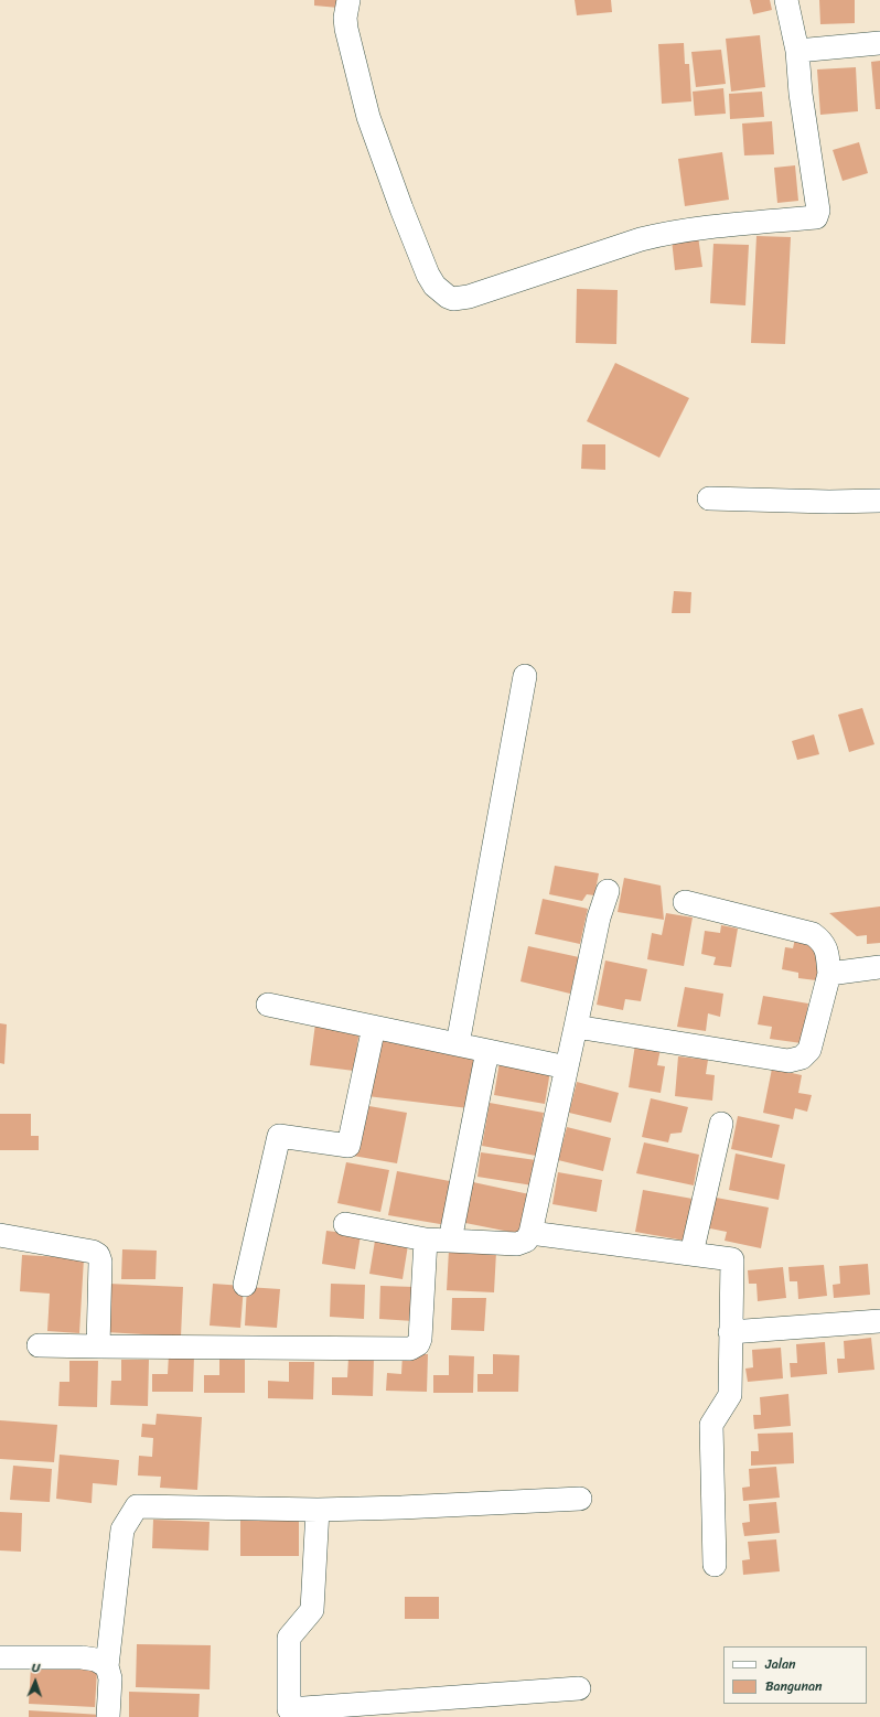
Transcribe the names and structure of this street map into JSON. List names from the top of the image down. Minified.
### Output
{"legend":["Jalan","Bangunan"],"north":"top"}
